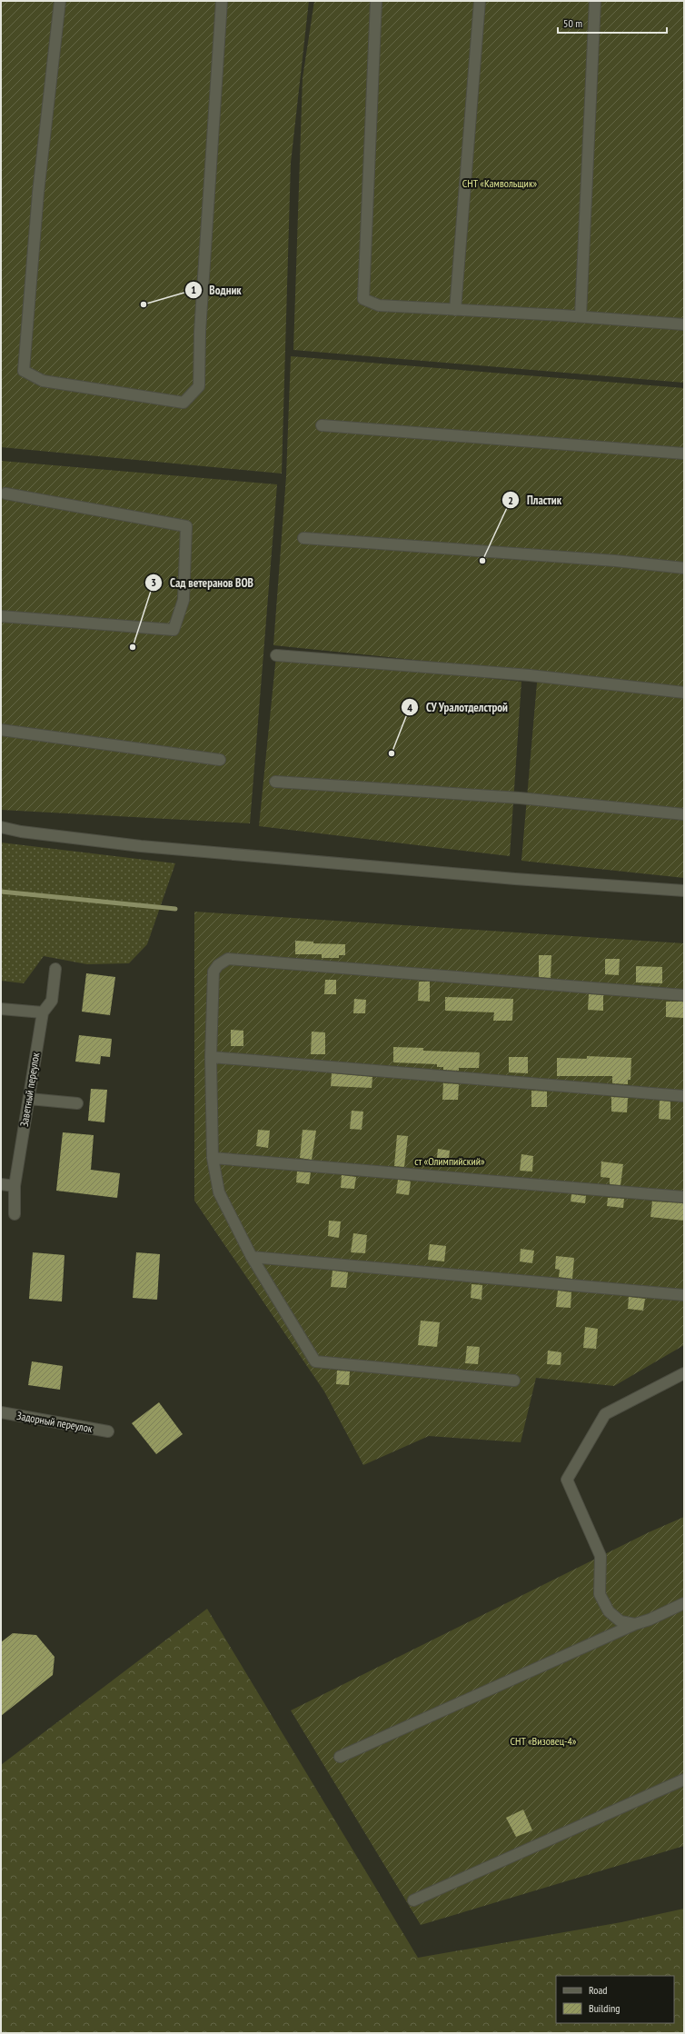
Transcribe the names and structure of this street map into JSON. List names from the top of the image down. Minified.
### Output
{"streets":{"street":["Заветный переулок","Задорный переулок"]},"parks":["СНТ «Камвольщик»","ст «Олимпийский»","СНТ «Визовец-4»"],"places":["Водник","Пластик","Сад ветеранов ВОВ","СУ Уралотделстрой"],"legend":["Road","Building"],"scale_bar":"50 m"}
